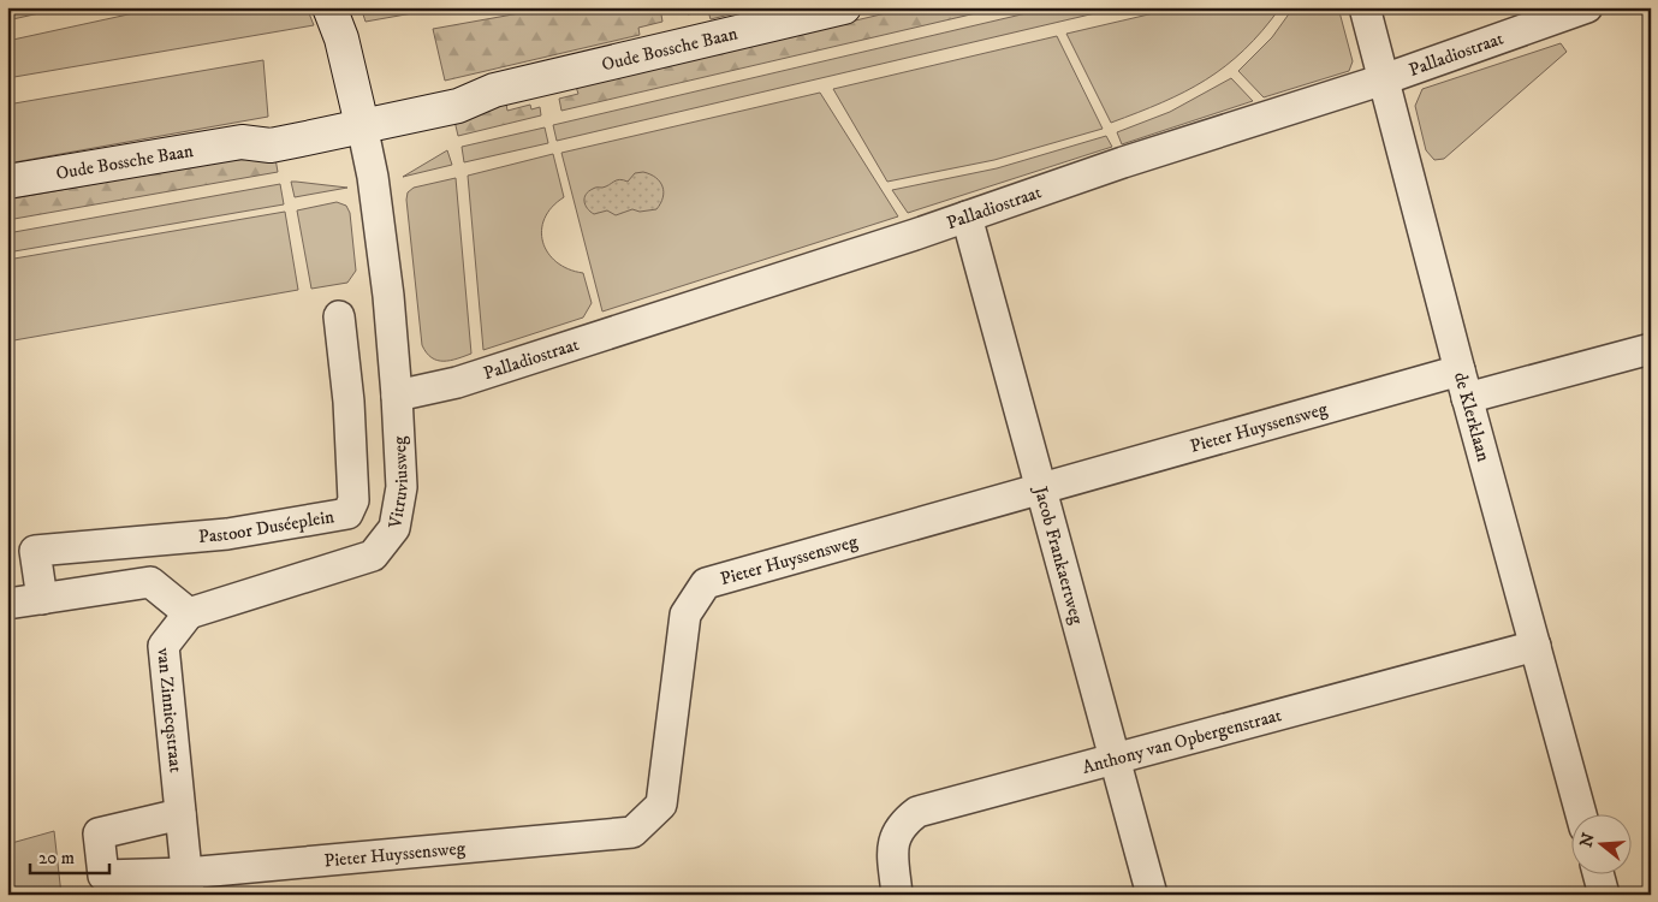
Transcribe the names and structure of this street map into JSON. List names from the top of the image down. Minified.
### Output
{"streets":{"street":["Oude Bossche Baan","Palladiostraat","de Klerklaan","Pieter Huyssensweg","Vitruviusweg","Pastoor Duséeplein","Jacob Frankaertweg","van Zinnicqstraat","Anthony van Opbergenstraat"]},"crossings":[["Oude Bossche Baan","Vitruviusweg"],["Palladiostraat","de Klerklaan"],["Palladiostraat","Vitruviusweg"],["Palladiostraat","Jacob Frankaertweg"],["de Klerklaan","Pieter Huyssensweg"],["de Klerklaan","Anthony van Opbergenstraat"],["Pieter Huyssensweg","Jacob Frankaertweg"],["Pieter Huyssensweg","van Zinnicqstraat"],["Vitruviusweg","van Zinnicqstraat"],["Jacob Frankaertweg","Anthony van Opbergenstraat"]],"scale_bar":"20 m","north":"left"}
